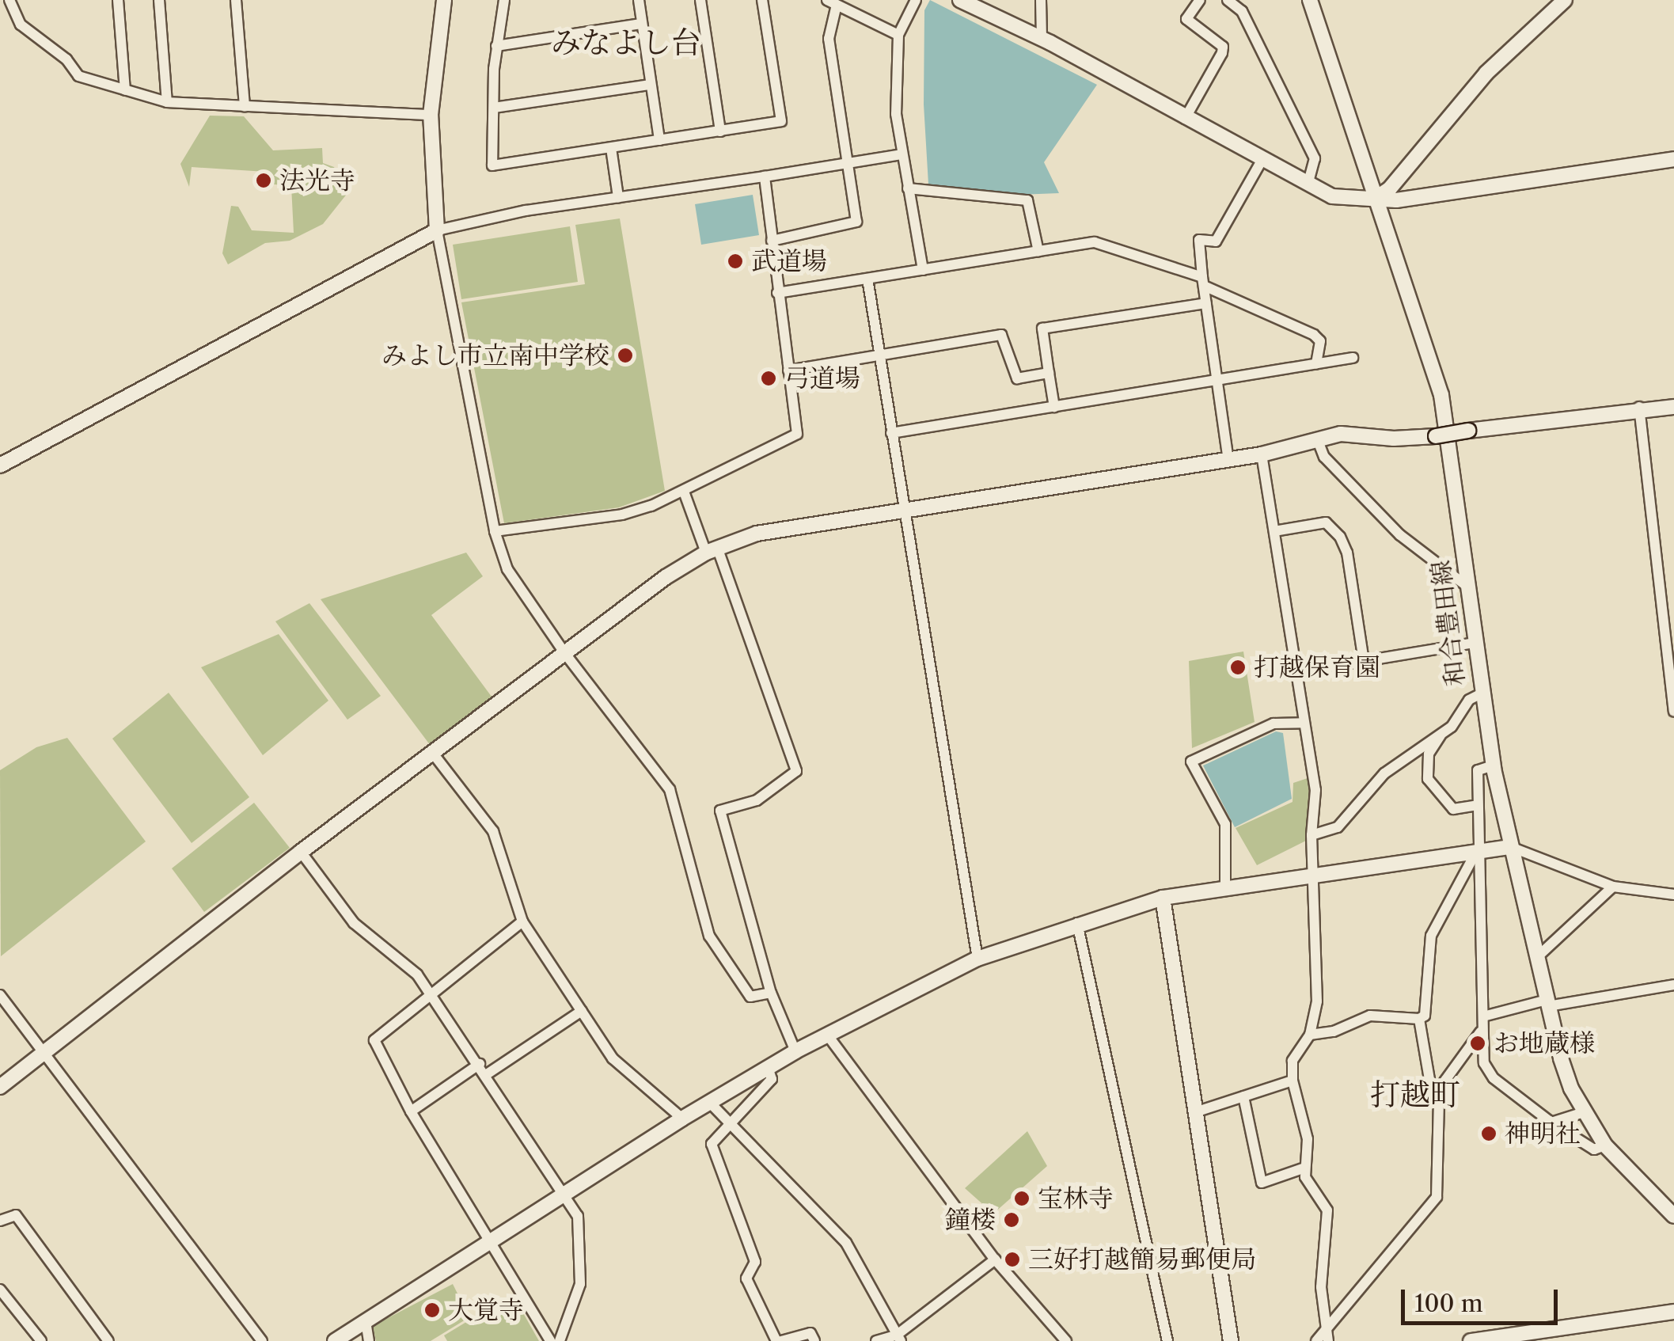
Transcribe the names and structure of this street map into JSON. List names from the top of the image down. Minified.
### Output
{"streets":{"street":["和合豊田線"]},"districts":["みなよし台","打越町"],"places":["法光寺","武道場","みよし市立南中学校","弓道場","打越保育園","お地蔵様","神明社","宝林寺","鐘楼","三好打越簡易郵便局","大覚寺"],"scale_bar":"100 m"}
